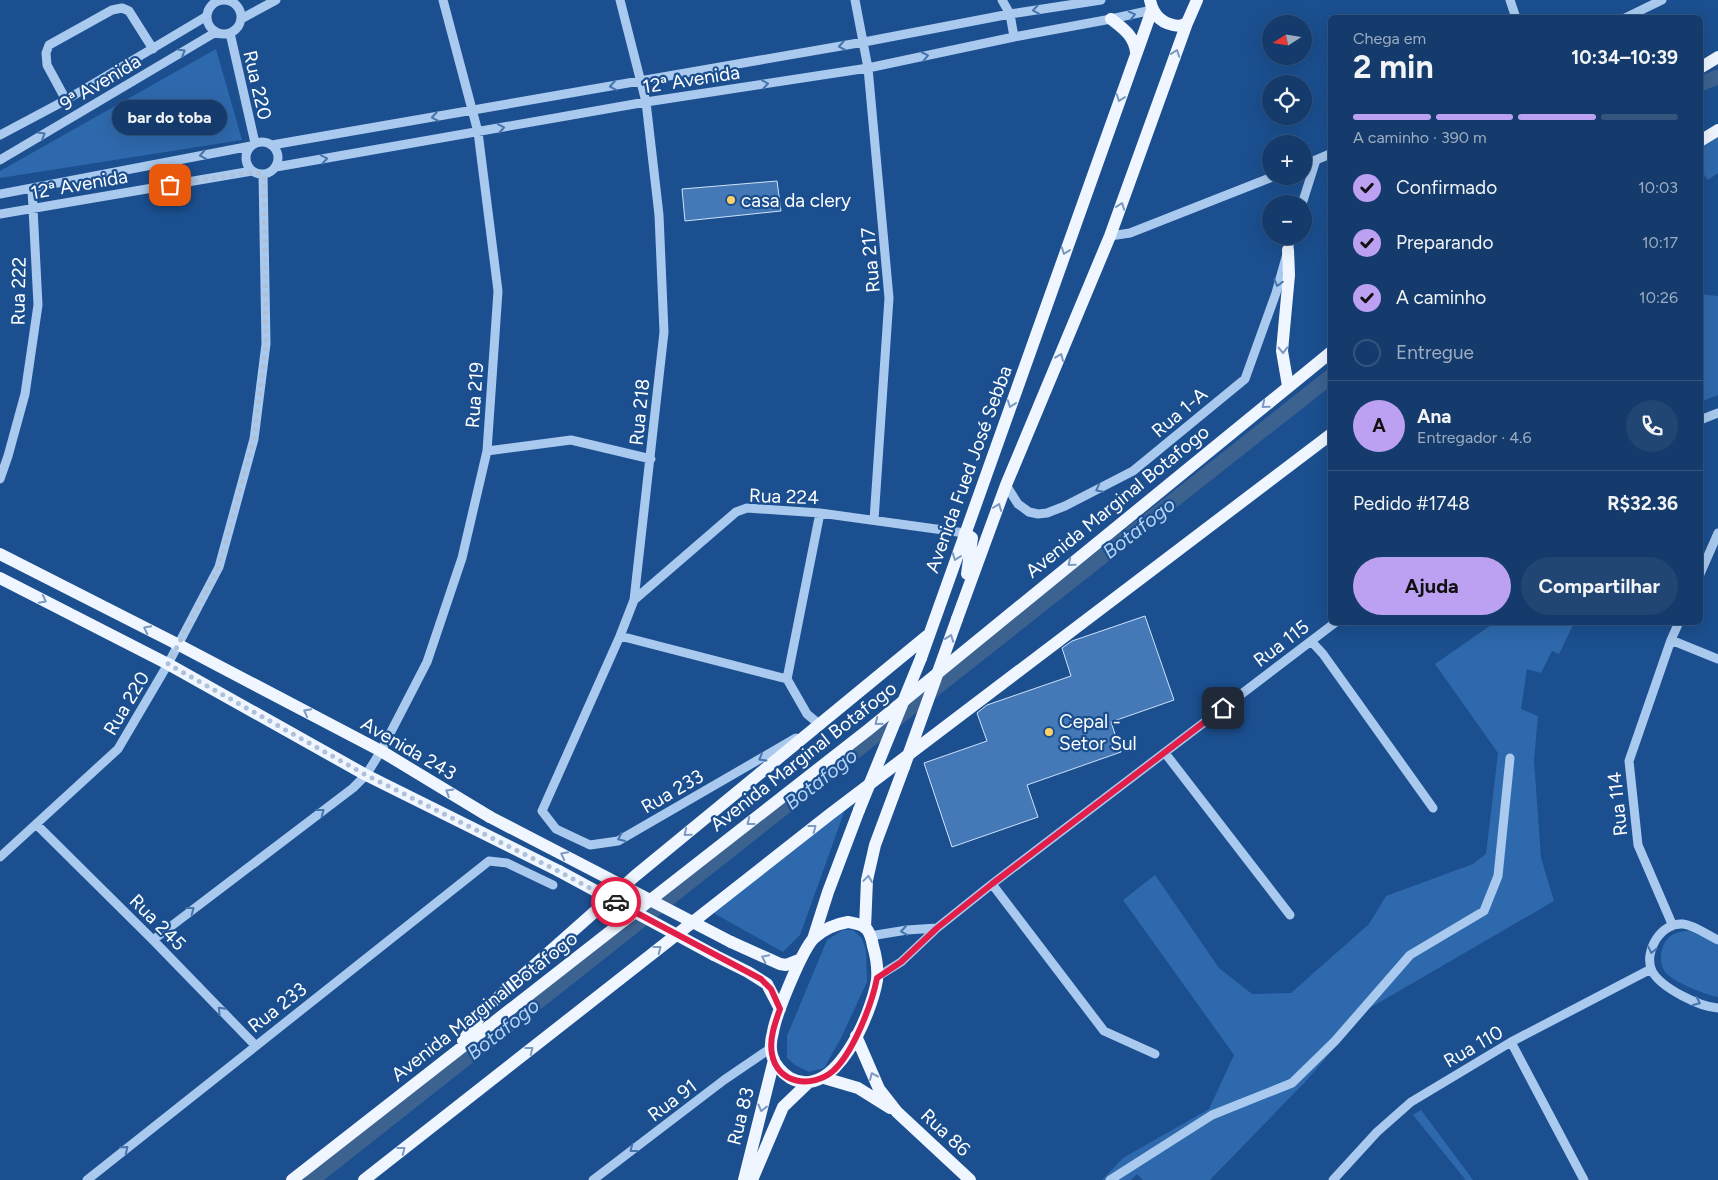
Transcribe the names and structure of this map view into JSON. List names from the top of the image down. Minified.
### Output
{"streets":{"main road":["Avenida Fued José Sebba","Avenida Marginal Botafogo","Avenida 243","Rua 83","Rua 86"],"street":["12ª Avenida","9ª Avenida","Rua 220","Rua 217","Rua 222","Rua 219","Rua 218","Rua 1-A","Rua 224","Rua 115","Rua 233","Rua 114","Rua 245","Rua 110","Rua 91"]},"crossings":[["12ª Avenida","Rua 220"],["12ª Avenida","Rua 217"],["12ª Avenida","Rua 222"],["12ª Avenida","Rua 219"],["12ª Avenida","Rua 218"],["12ª Avenida","Avenida Fued José Sebba"],["9ª Avenida","Rua 220"],["Rua 220","Avenida 243"],["Rua 220","Rua 245"],["Rua 217","Rua 224"],["Rua 219","Avenida 243"],["Rua 219","Rua 245"],["Rua 218","Rua 224"],["Rua 218","Rua 233"],["Avenida Fued José Sebba","Rua 224"],["Avenida Fued José Sebba","Rua 83"],["Avenida 243","Rua 83"],["Rua 233","Rua 245"],["Rua 91","Rua 83"]],"one_way":["Rua 1-A","Rua 245","Rua 91"],"water":["Botafogo"],"places":["bar do toba","casa da clery","Cepal - Setor Sul"],"north":"left","page":{"map_buttons":["+","−"],"heading":["2 min","Chega em","10:34–10:39"],"panel":["Ana","Entregador · 4.6","Pedido #1748","R$32.36"],"bubble":"bar do toba","bar":"A caminho · 390 m","list":[["Confirmado","10:03"],["Preparando","10:17"],["A caminho","10:26"],"Entregue"],"round":"A","buttons":["Ajuda","Compartilhar"]}}
